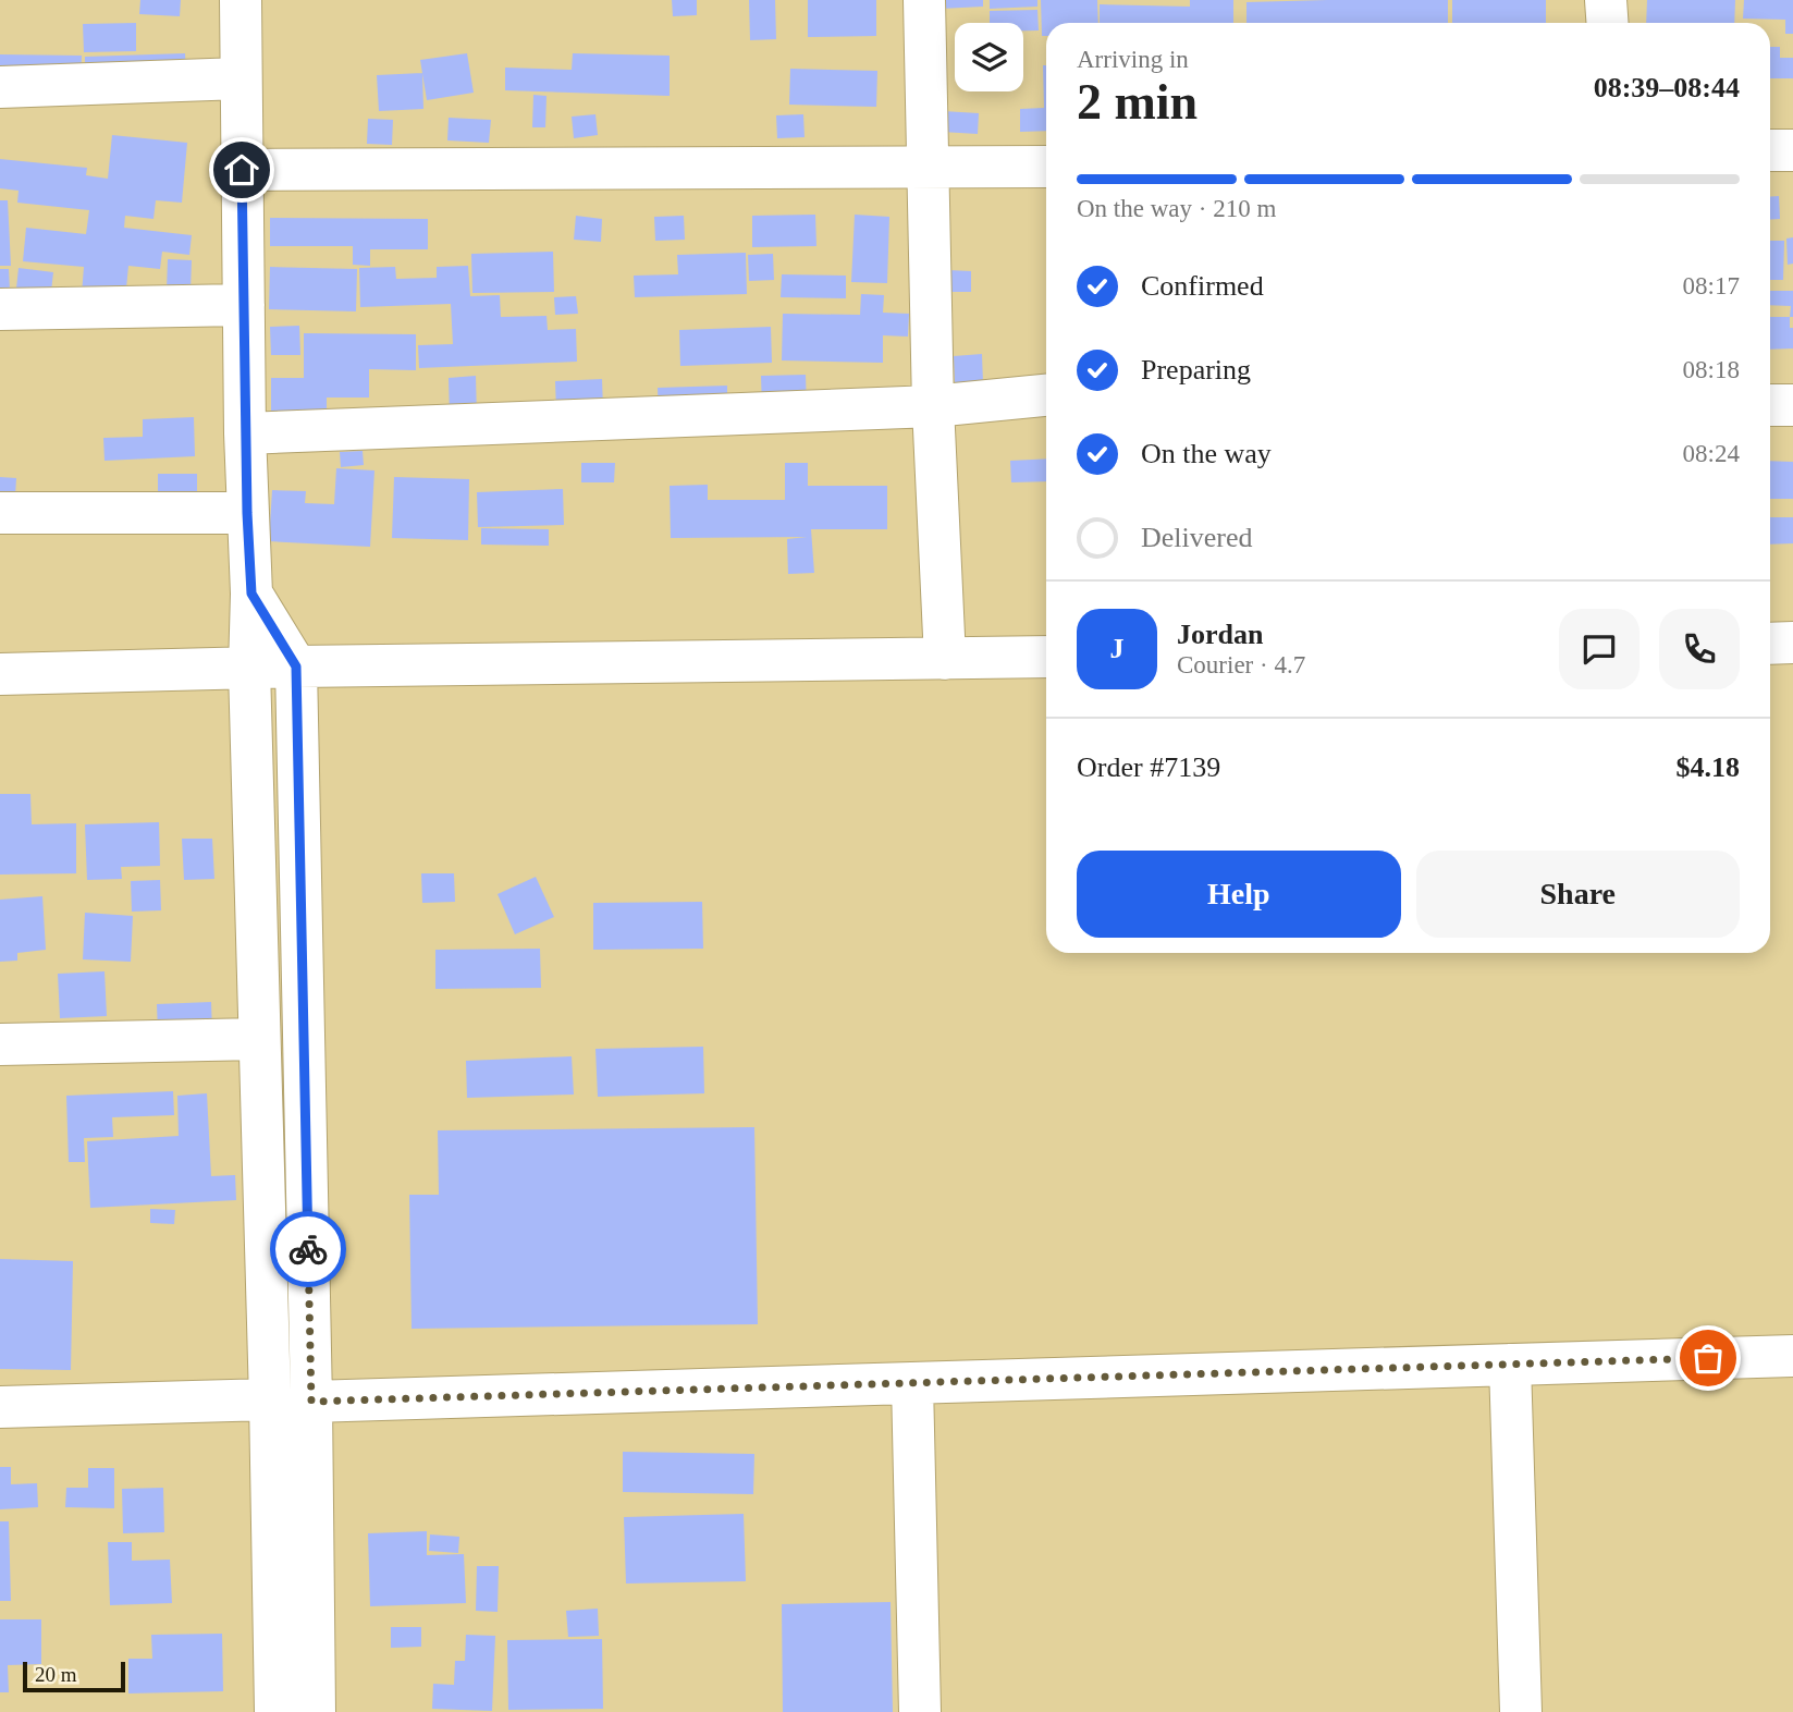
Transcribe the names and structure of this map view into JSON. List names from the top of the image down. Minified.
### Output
{"scale_bar":"20 m","page":{"heading":["2 min","Arriving in","08:39–08:44"],"panel":["Jordan","Courier · 4.7","Order #7139","$4.18"],"bar":"On the way · 210 m","list":[["Confirmed","08:17"],["Preparing","08:18"],["On the way","08:24"],"Delivered"],"round":"J","buttons":["Help","Share"],"scale":"20 m"}}
